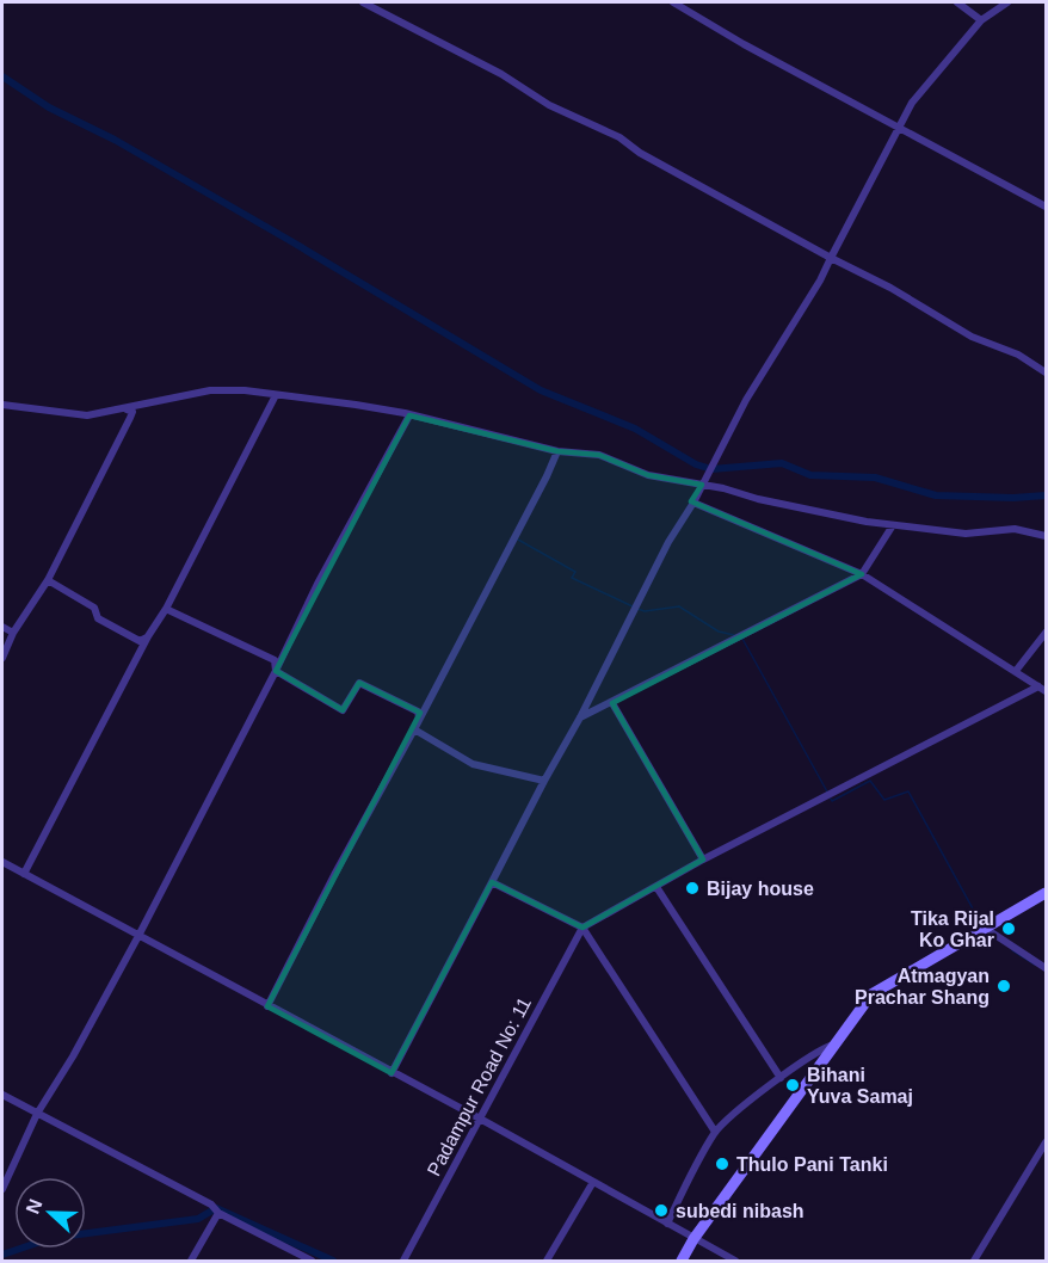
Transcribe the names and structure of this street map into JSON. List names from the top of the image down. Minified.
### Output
{"streets":{"street":["Padampur Road No: 11"]},"places":["Bijay house","Tika Rijal Ko Ghar","Atmagyan Prachar Shang","Bihani Yuva Samaj","Thulo Pani Tanki","subedi nibash"],"north":"left"}
